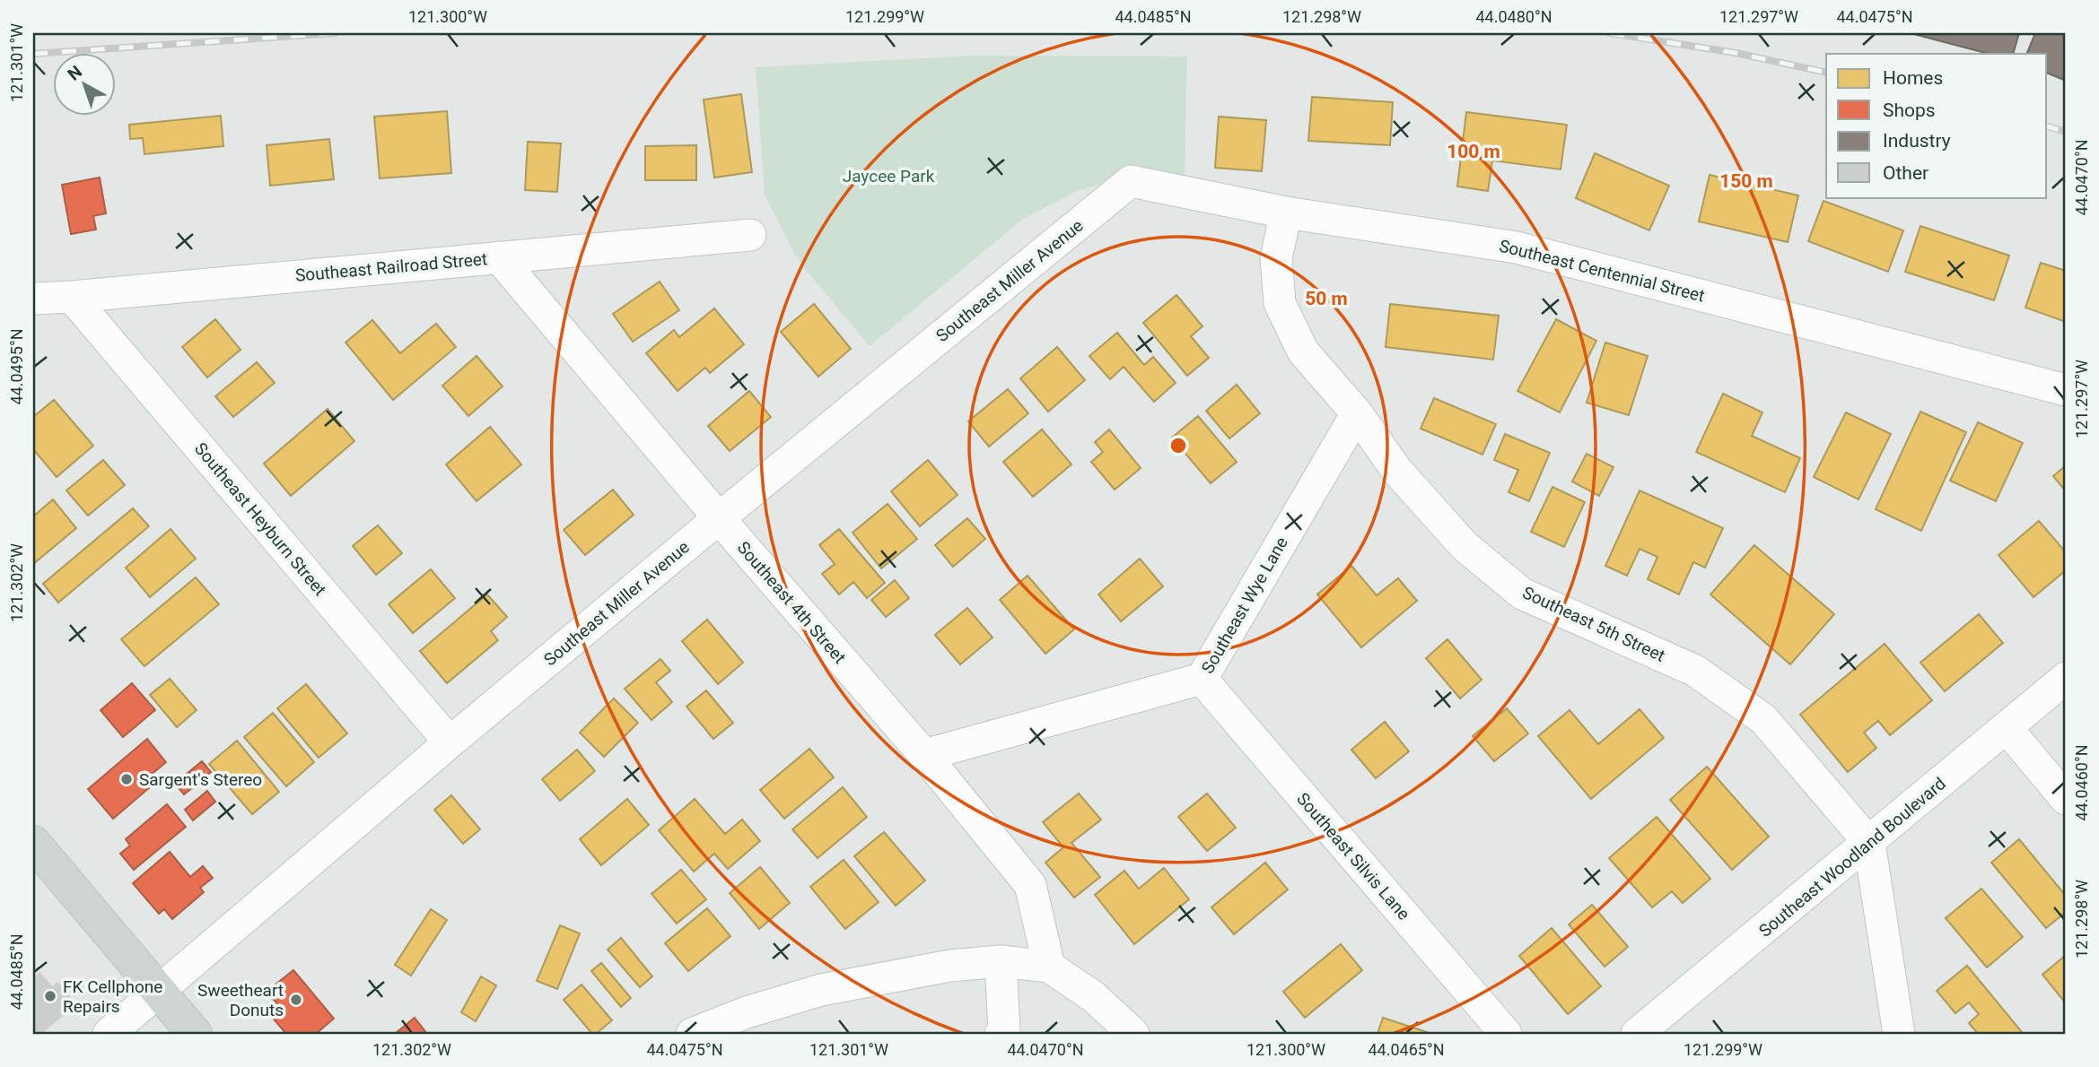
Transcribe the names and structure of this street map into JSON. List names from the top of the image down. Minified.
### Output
{"streets":{"street":["Southeast Railroad Street","Southeast Centennial Street","Southeast Miller Avenue","Southeast Heyburn Street","Southeast 4th Street","Southeast Wye Lane","Southeast 5th Street","Southeast Silvis Lane","Southeast Woodland Boulevard"]},"crossings":[["Southeast Railroad Street","Southeast Heyburn Street"],["Southeast Railroad Street","Southeast 4th Street"],["Southeast Centennial Street","Southeast Miller Avenue"],["Southeast Centennial Street","Southeast 5th Street"],["Southeast Miller Avenue","Southeast Heyburn Street"],["Southeast Miller Avenue","Southeast 4th Street"],["Southeast 4th Street","Southeast Wye Lane"],["Southeast Wye Lane","Southeast 5th Street"],["Southeast Wye Lane","Southeast Silvis Lane"],["Southeast 5th Street","Southeast Woodland Boulevard"]],"parks":["Jaycee Park"],"places":["Sargent's Stereo","FK Cellphone Repairs","Sweetheart Donuts"],"legend":["Homes","Shops","Industry","Other"],"north":"top left","coordinates":["121.300°W","121.299°W","44.0485°N","121.298°W","44.0480°N","121.297°W","44.0475°N","121.301°W","44.0470°N","44.0495°N","121.302°W","44.0460°N","44.0465°N"],"rings":["100 m","150 m","50 m"]}
